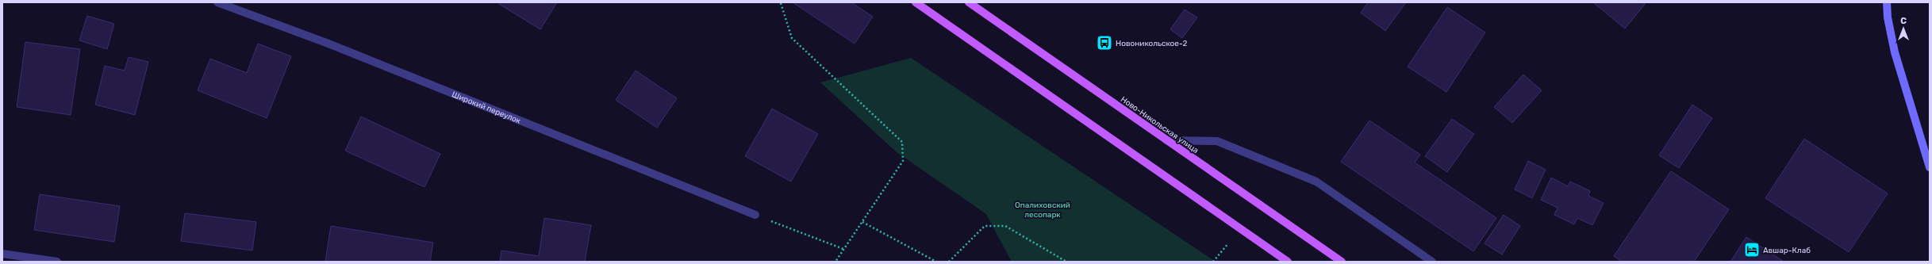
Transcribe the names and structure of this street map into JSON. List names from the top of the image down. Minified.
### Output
{"streets":{"main road":["Ново-Никольская улица"],"street":["Широкий переулок"]},"parks":["Опалиховский лесопарк"],"places":{"bus stop":["Новоникольское-2"],"hotel":["Авшар-Клаб"]},"north":"top"}
